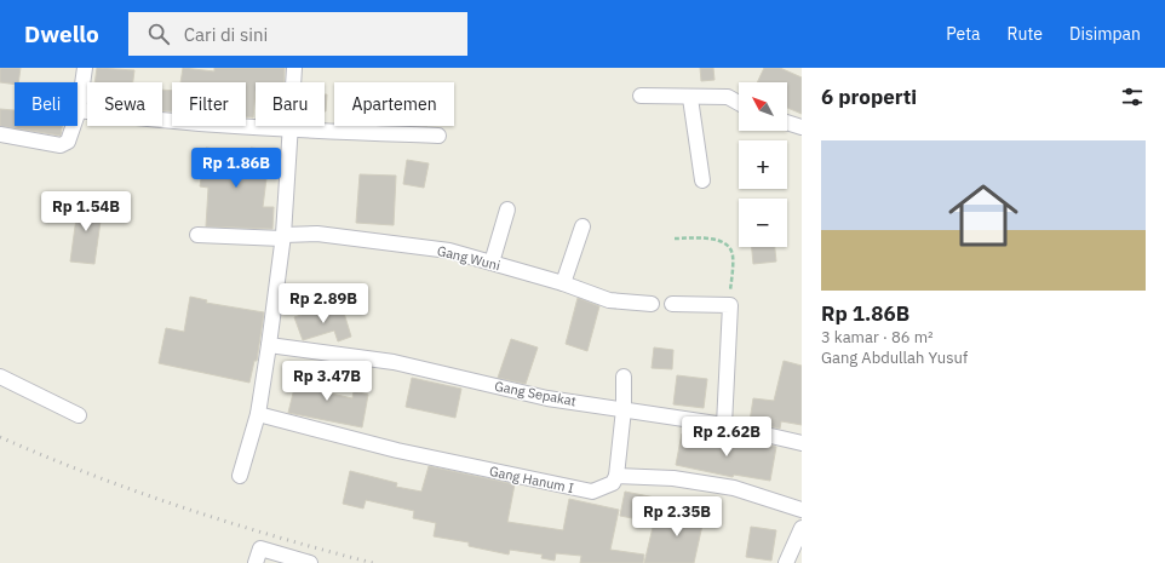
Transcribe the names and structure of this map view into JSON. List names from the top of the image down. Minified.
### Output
{"streets":{"street":["Gang Wuni","Gang Sepakat","Gang Hanum I"]},"north":"top left","page":{"header":"Dwello","search":"Cari di sini","nav":["Peta","Rute","Disimpan"],"heading":"6 properti","map_buttons":["+","−"],"chip":["Beli","Sewa","Filter","Baru","Apartemen"],"list":[{"name":"Rp 1.86B","note":"3 kamar · 86 m² · Gang Abdullah Yusuf"}],"price":["Rp 1.86B","Rp 1.54B","Rp 2.89B","Rp 3.47B","Rp 2.62B","Rp 2.35B"]}}
